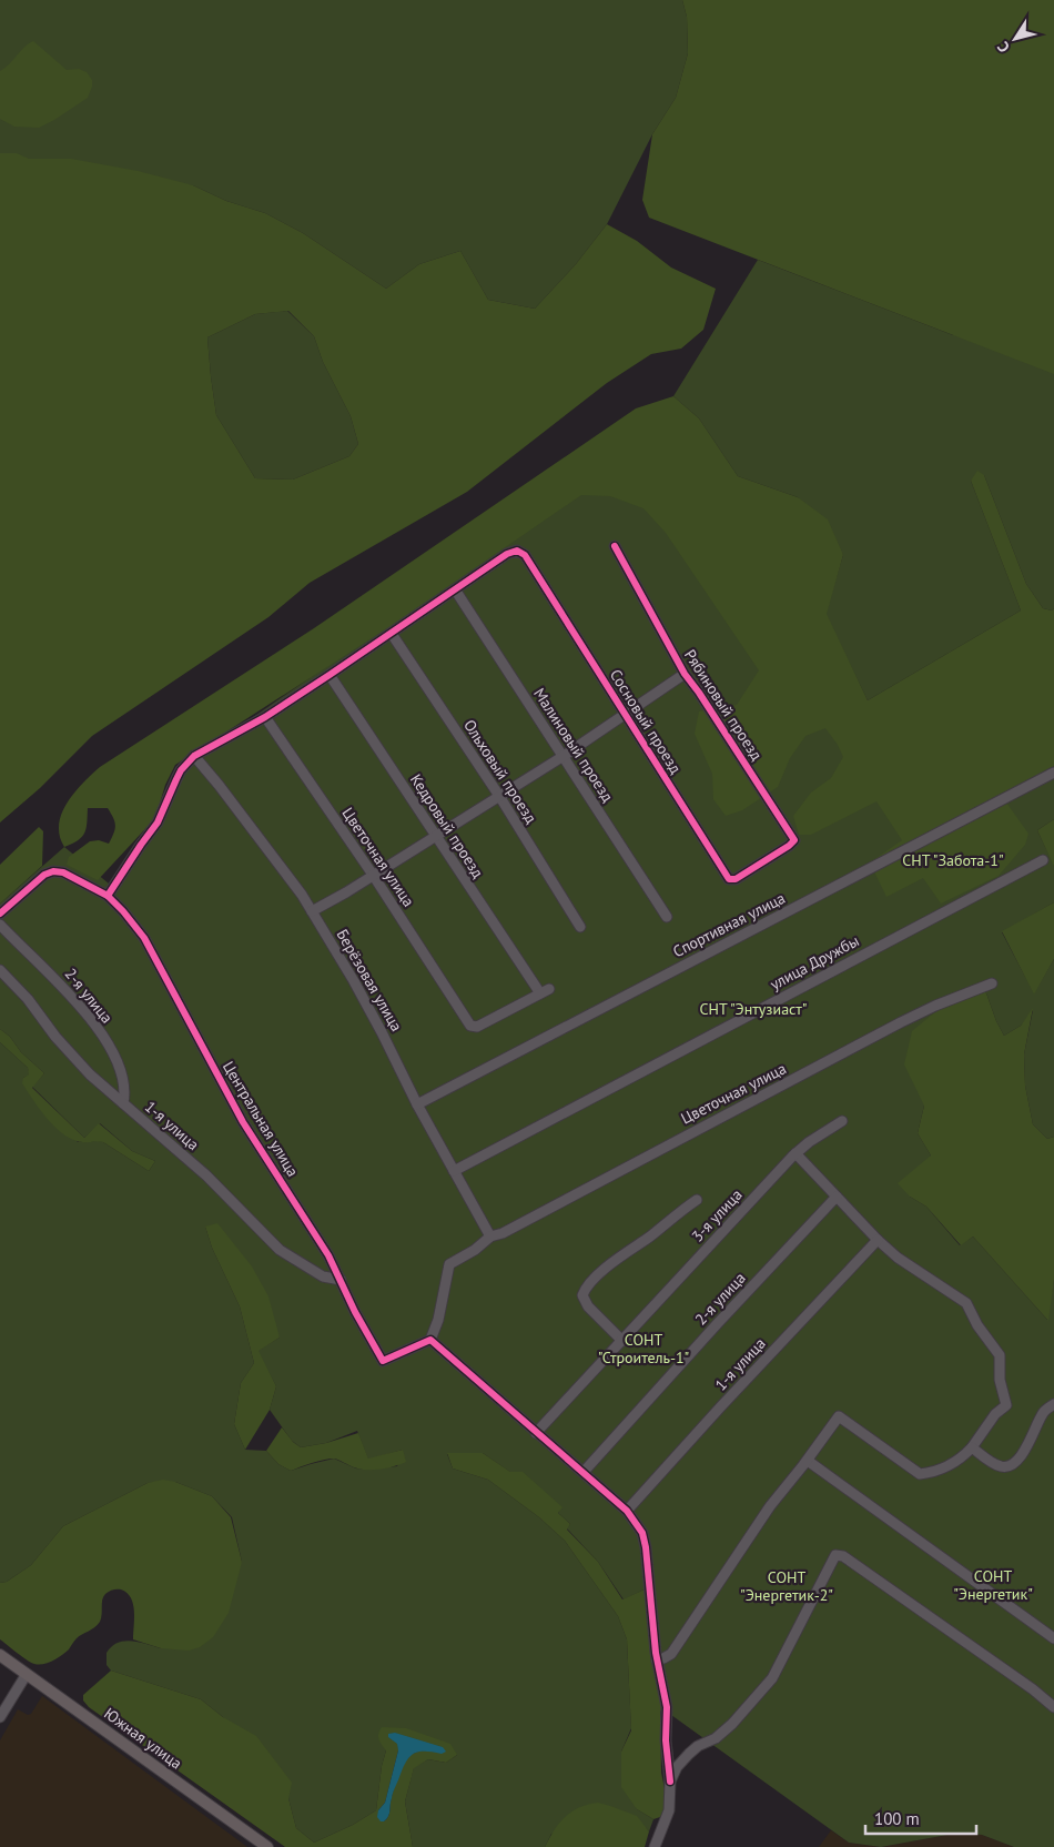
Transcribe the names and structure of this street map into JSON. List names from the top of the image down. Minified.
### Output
{"streets":{"main road":["Южная улица"],"street":["Рябиновый проезд","Сосновый проезд","Малиновый проезд","Ольховый проезд","Кедровый проезд","Цветочная улица","Спортивная улица","улица Дружбы","Берёзовая улица","2-я улица","Центральная улица","1-я улица","3-я улица"]},"crossings":[["Рябиновый проезд","Сосновый проезд"],["Сосновый проезд","Малиновый проезд"],["Кедровый проезд","Цветочная улица"],["Цветочная улица","Берёзовая улица"],["Цветочная улица","Центральная улица"],["Спортивная улица","Берёзовая улица"],["улица Дружбы","Берёзовая улица"],["2-я улица","1-я улица"],["Центральная улица","1-я улица"]],"parks":["СНТ \"Забота-1\"","СНТ \"Энтузиаст\"","СОНТ \"Строитель-1\"","СОНТ \"Энергетик\"","СОНТ \"Энергетик-2\""],"scale_bar":"100 m","north":"bottom left"}
